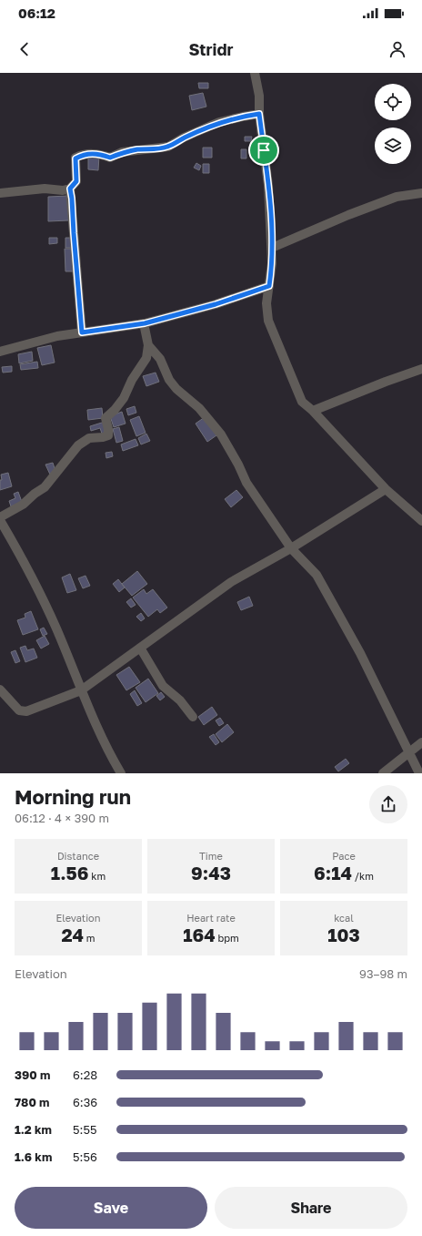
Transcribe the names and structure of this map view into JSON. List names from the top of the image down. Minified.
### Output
{"page":{"status":"06:12","header":"Stridr","heading":["Morning run","06:12 · 4 × 390 m"],"stats":[["Distance","1.56 km"],["Time","9:43"],["Pace","6:14 /km"],["Elevation","24 m"],["Heart rate","164 bpm"],["kcal","103"]],"chart":["Elevation","93–98 m"],"list":[{"name":"390 m","note":"6:28"},{"name":"780 m","note":"6:36"},{"name":"1.2 km","note":"5:55"},{"name":"1.6 km","note":"5:56"}],"buttons":["Save","Share"]}}
